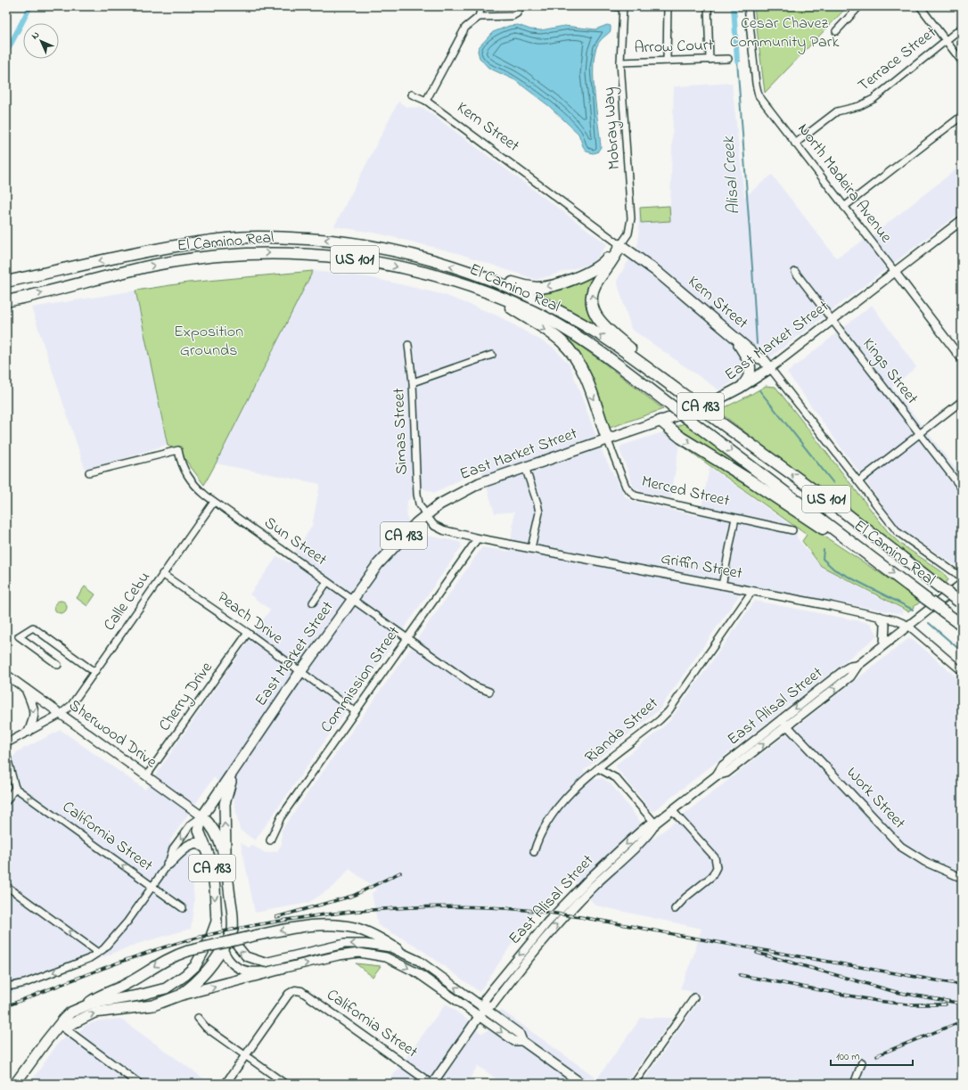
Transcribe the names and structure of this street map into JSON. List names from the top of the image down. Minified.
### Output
{"streets":{"highway":["El Camino Real","US 101"],"main road":["Kern Street","East Market Street","CA 183","East Alisal Street","Sherwood Drive"],"street":["Arrow Court","Terrace Street","Mobray Way","North Madeira Avenue","Kings Street","Simas Street","Merced Street","Sun Street","Griffin Street","Calle Cebu","Peach Drive","Commission Street","Cherry Drive","Rianda Street","Work Street","California Street"]},"crossings":[["Arrow Court","Mobray Way"],["Terrace Street","North Madeira Avenue"],["Kern Street","Mobray Way"],["Kern Street","East Market Street"],["North Madeira Avenue","East Market Street"],["East Market Street","Kings Street"],["East Market Street","CA 183"],["East Market Street","Simas Street"],["East Market Street","Merced Street"],["East Market Street","Sun Street"],["East Market Street","Griffin Street"],["East Market Street","Peach Drive"],["East Market Street","Sherwood Drive"],["East Market Street","California Street"],["CA 183","Sherwood Drive"],["Simas Street","Griffin Street"],["Sun Street","Calle Cebu"],["Sun Street","Commission Street"],["Griffin Street","Commission Street"],["Griffin Street","East Alisal Street"],["Griffin Street","Rianda Street"],["Calle Cebu","Peach Drive"],["Calle Cebu","Sherwood Drive"],["Peach Drive","Commission Street"],["Peach Drive","Cherry Drive"],["Cherry Drive","Sherwood Drive"],["East Alisal Street","Work Street"],["East Alisal Street","California Street"]],"one_way":["California Street"],"water":["Alisal Creek"],"parks":["Cesar Chavez Community Park","Exposition Grounds"],"scale_bar":"100 m","north":"top left"}
